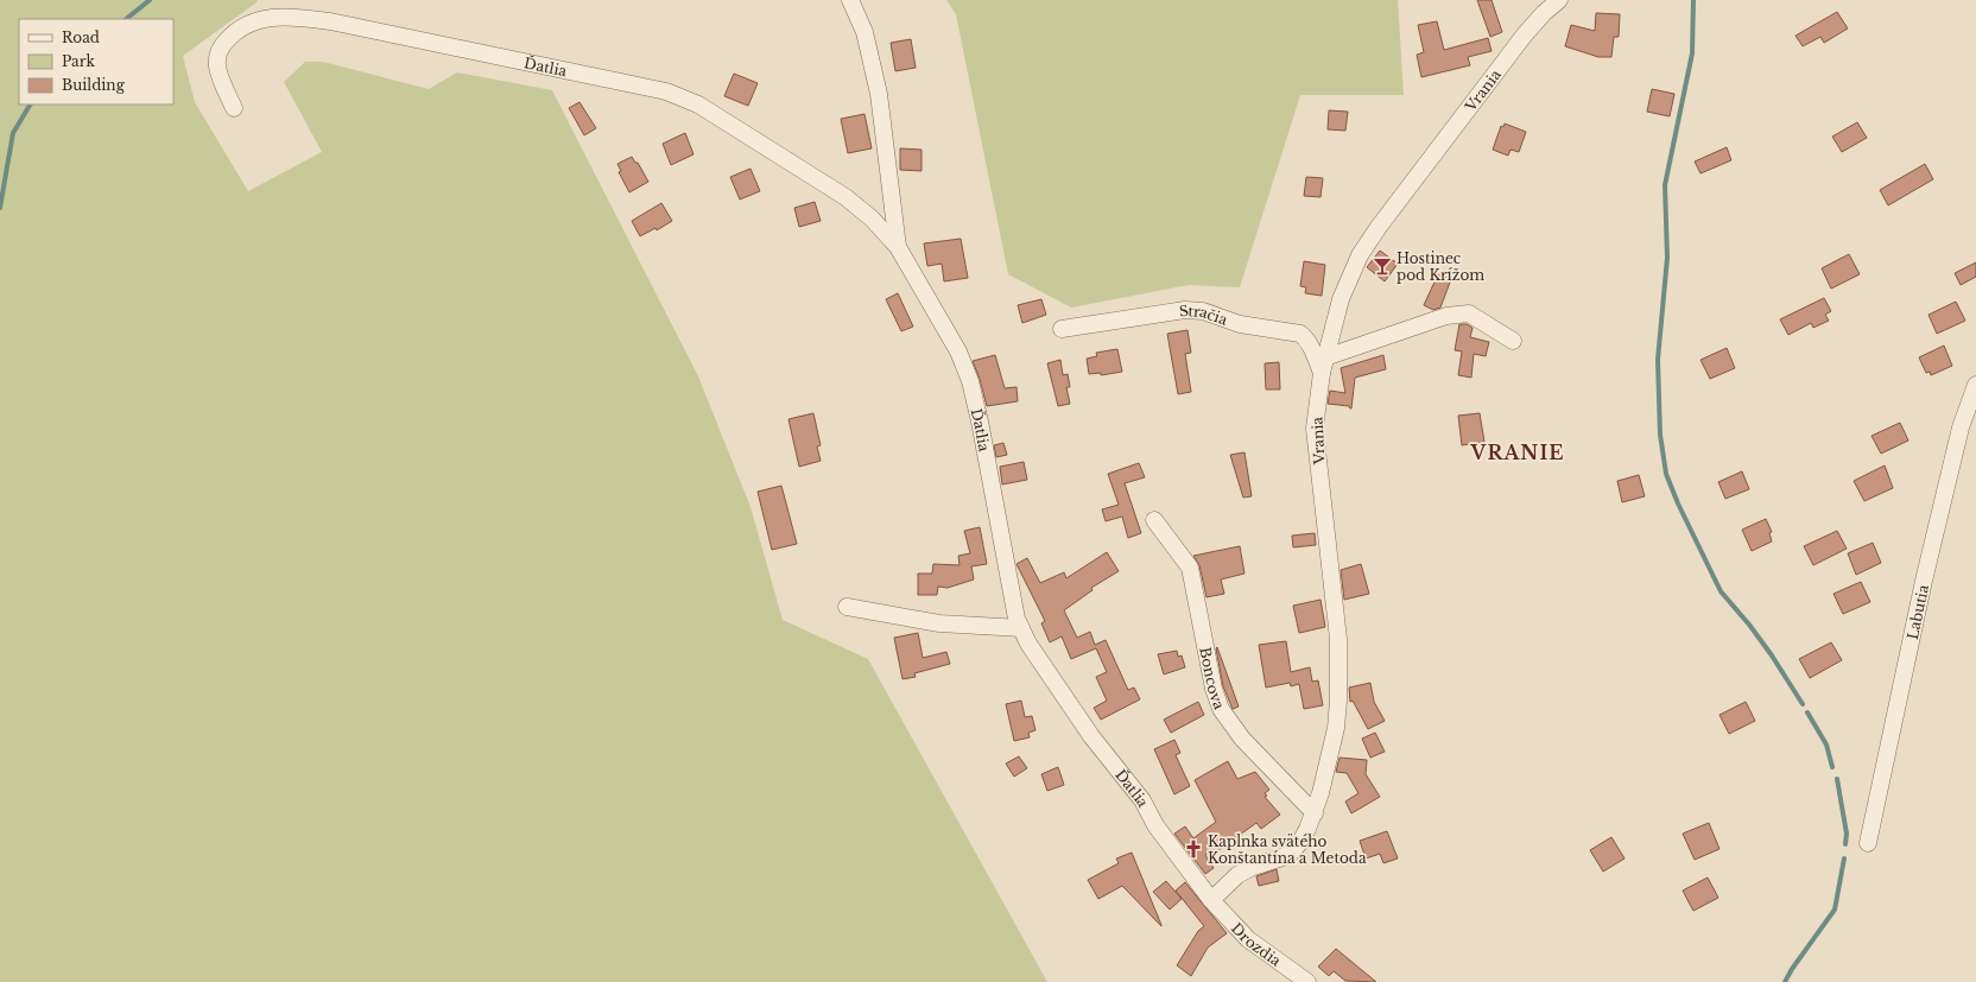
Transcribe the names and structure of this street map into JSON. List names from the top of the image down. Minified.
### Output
{"streets":{"street":["Ďatlia","Vrania","Stračia","Labutia","Boncova","Drozdia"]},"crossings":[["Ďatlia","Vrania"],["Ďatlia","Drozdia"],["Vrania","Stračia"],["Vrania","Boncova"],["Vrania","Drozdia"]],"districts":["VRANIE"],"places":{"bar":["Hostinec pod Krížom"],"church":["Kaplnka svätého Konštantína a Metoda"]},"legend":["Road","Park","Building"]}
